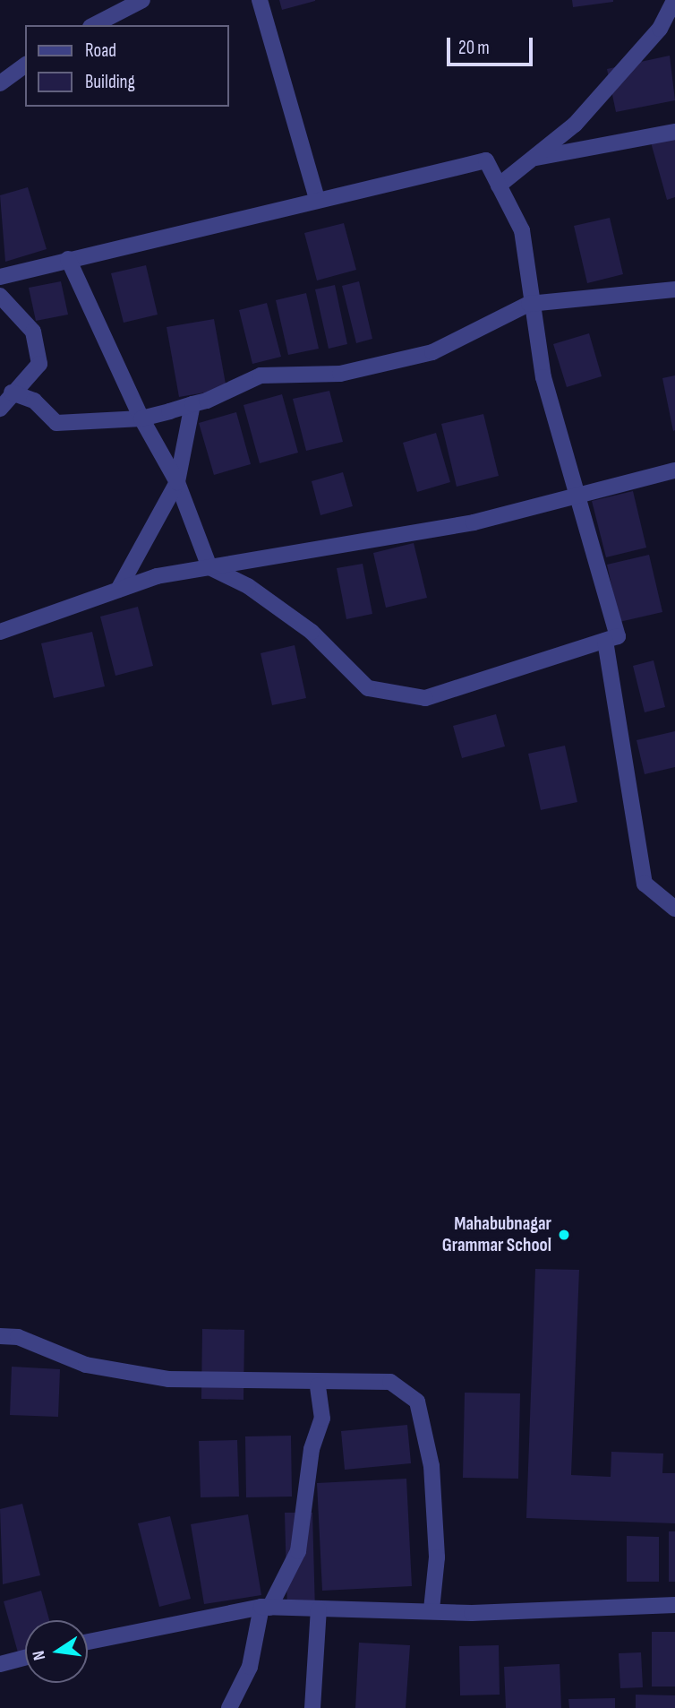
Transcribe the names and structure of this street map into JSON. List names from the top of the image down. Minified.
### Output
{"places":["Mahabubnagar Grammar School"],"legend":["Road","Building"],"scale_bar":"20 m","north":"left"}
